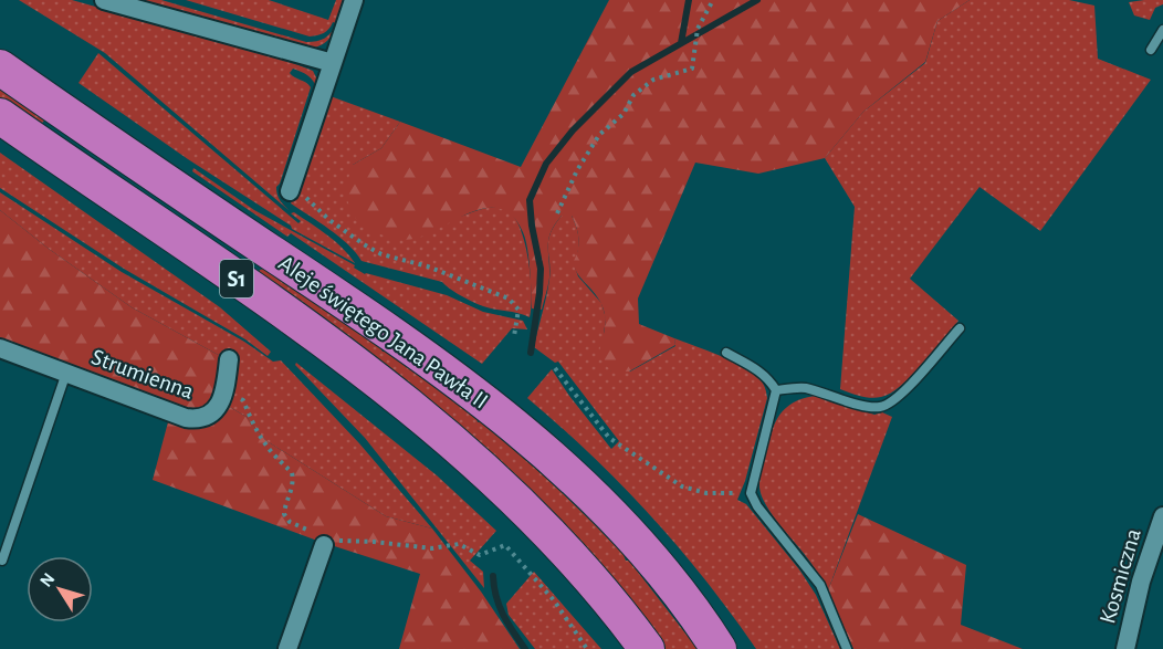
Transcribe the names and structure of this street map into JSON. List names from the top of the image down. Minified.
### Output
{"streets":{"highway":["S1","Aleje świętego Jana Pawła II"],"street":["Strumienna","Kosmiczna"]},"north":"top left"}
